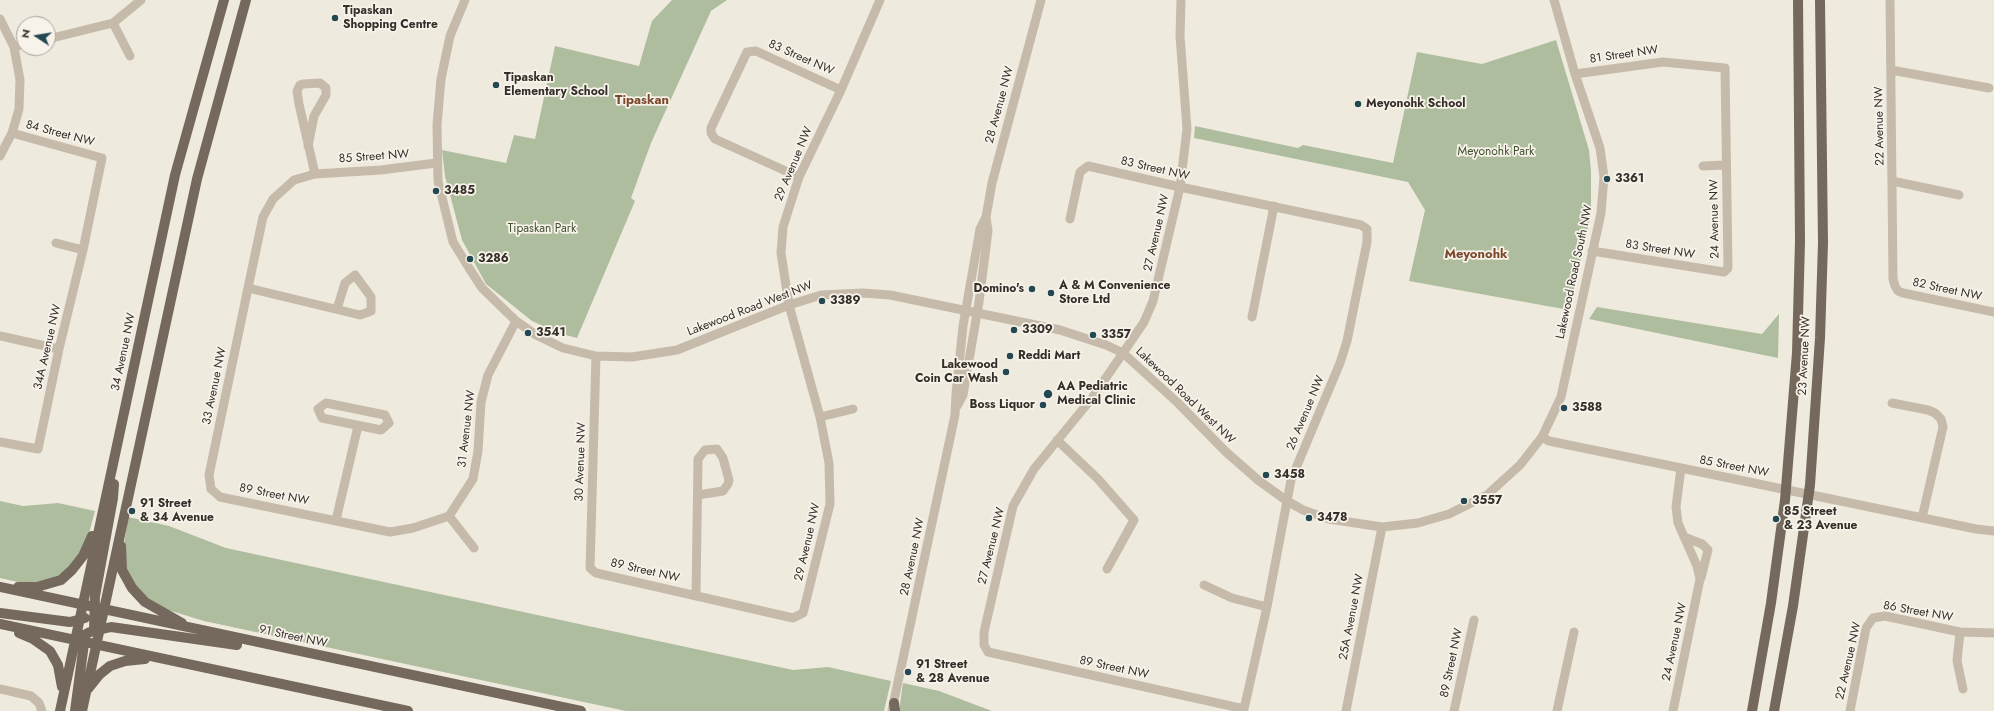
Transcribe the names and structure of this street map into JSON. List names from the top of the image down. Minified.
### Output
{"streets":{"main road":["34 Avenue NW","23 Avenue NW","91 Street NW"],"street":["81 Street NW","83 Street NW","28 Avenue NW","22 Avenue NW","84 Street NW","85 Street NW","29 Avenue NW","24 Avenue NW","27 Avenue NW","Lakewood Road South NW","82 Street NW","Lakewood Road West NW","34A Avenue NW","33 Avenue NW","26 Avenue NW","31 Avenue NW","30 Avenue NW","89 Street NW","86 Street NW","25A Avenue NW"]},"crossings":[["81 Street NW","24 Avenue NW"],["81 Street NW","Lakewood Road South NW"],["83 Street NW","29 Avenue NW"],["83 Street NW","24 Avenue NW"],["83 Street NW","27 Avenue NW"],["83 Street NW","Lakewood Road South NW"],["83 Street NW","26 Avenue NW"],["28 Avenue NW","Lakewood Road West NW"],["22 Avenue NW","82 Street NW"],["22 Avenue NW","86 Street NW"],["84 Street NW","34A Avenue NW"],["85 Street NW","24 Avenue NW"],["85 Street NW","Lakewood Road South NW"],["85 Street NW","Lakewood Road West NW"],["85 Street NW","23 Avenue NW"],["85 Street NW","33 Avenue NW"],["29 Avenue NW","Lakewood Road West NW"],["29 Avenue NW","89 Street NW"],["27 Avenue NW","Lakewood Road West NW"],["27 Avenue NW","89 Street NW"],["Lakewood Road South NW","Lakewood Road West NW"],["Lakewood Road West NW","26 Avenue NW"],["Lakewood Road West NW","31 Avenue NW"],["Lakewood Road West NW","30 Avenue NW"],["Lakewood Road West NW","25A Avenue NW"],["34 Avenue NW","91 Street NW"],["33 Avenue NW","89 Street NW"],["26 Avenue NW","89 Street NW"],["31 Avenue NW","89 Street NW"],["30 Avenue NW","89 Street NW"]],"districts":["Tipaskan","Meyonohk"],"parks":["Meyonohk Park","Tipaskan Park"],"places":["Tipaskan Shopping Centre","Tipaskan Elementary School","Meyonohk School","3361","3485","3286","Domino's","A & M Convenience Store Ltd","3389","3309","3541","3357","Reddi Mart","Lakewood Coin Car Wash","AA Pediatric Medical Clinic","Boss Liquor","3588","3458","3557","91 Street & 34 Avenue","3478","85 Street & 23 Avenue","91 Street & 28 Avenue"],"north":"left"}
